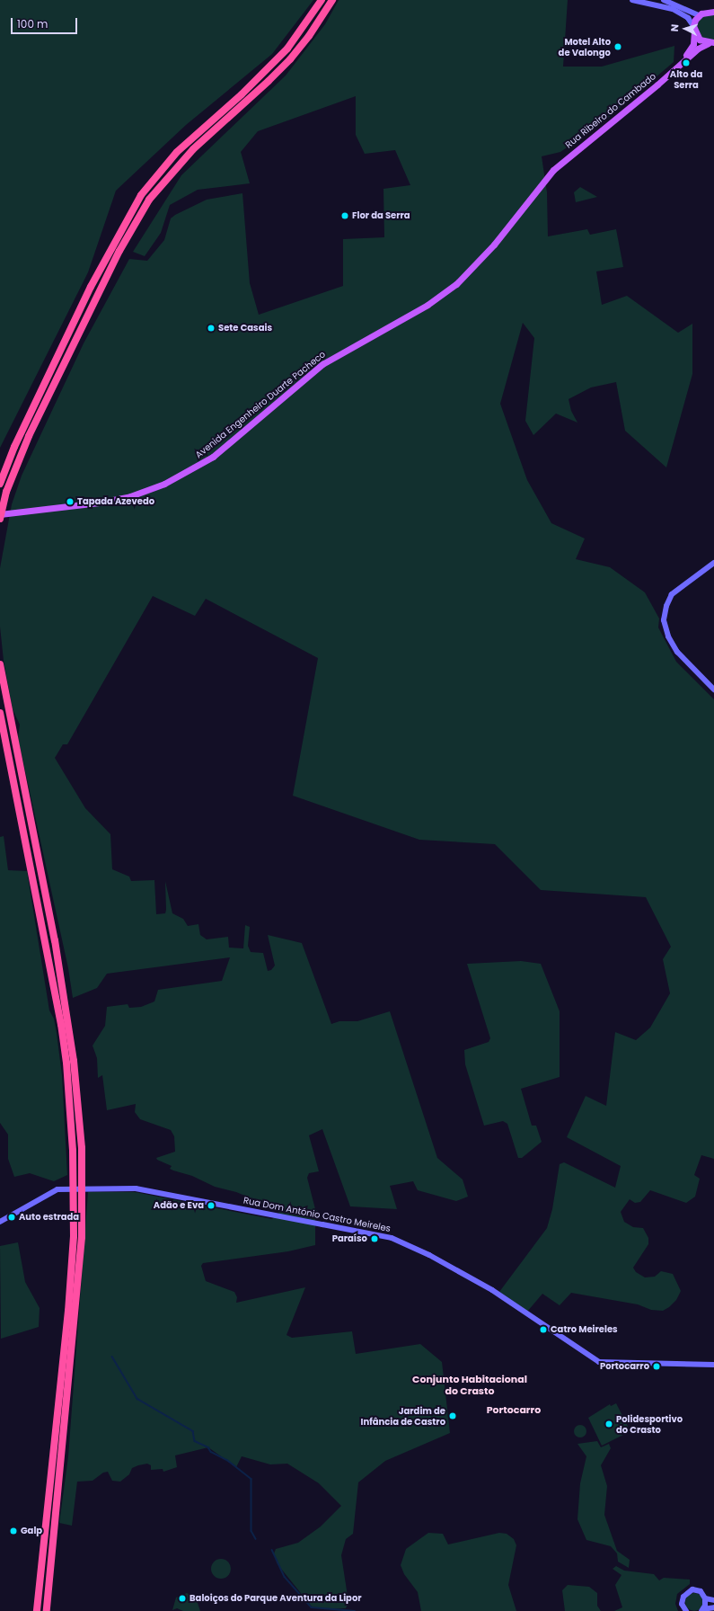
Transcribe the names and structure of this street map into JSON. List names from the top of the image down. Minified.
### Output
{"streets":{"main road":["Rua Ribeiro do Cambado","Avenida Engenheiro Duarte Pacheco","Rua Dom António Castro Meireles"]},"crossings":[["Rua Ribeiro do Cambado","Avenida Engenheiro Duarte Pacheco"]],"districts":["Conjunto Habitacional do Crasto","Portocarro"],"places":["Motel Alto de Valongo","Alto da Serra","Flor da Serra","Sete Casais","Tapada Azevedo","Adão e Eva","Auto estrada","Paraíso","Catro Meireles","Portocarro","Jardim de Infância de Castro","Polidesportivo do Crasto","Galp","Baloiços do Parque Aventura da Lipor"],"scale_bar":"100 m","north":"left"}
